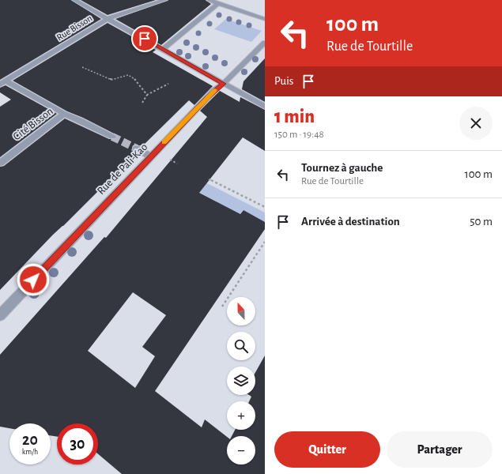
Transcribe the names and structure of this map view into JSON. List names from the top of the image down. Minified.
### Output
{"streets":{"street":["Rue Bisson","Cité Bisson","Rue de Pali-Kao"]},"crossings":[["Rue Bisson","Cité Bisson"]],"north":"top","page":{"turn":["100 m","Rue de Tourtille"],"then":"Puis","heading":["1 min","150 m · 19:48"],"list":[{"name":"Tournez à gauche","note":"Rue de Tourtille","value":"100 m"},{"name":"Arrivée à destination","value":"50 m"}],"map_buttons":["+","−"],"speed":"20 km/h","limit":"30","buttons":["Quitter","Partager"]}}
